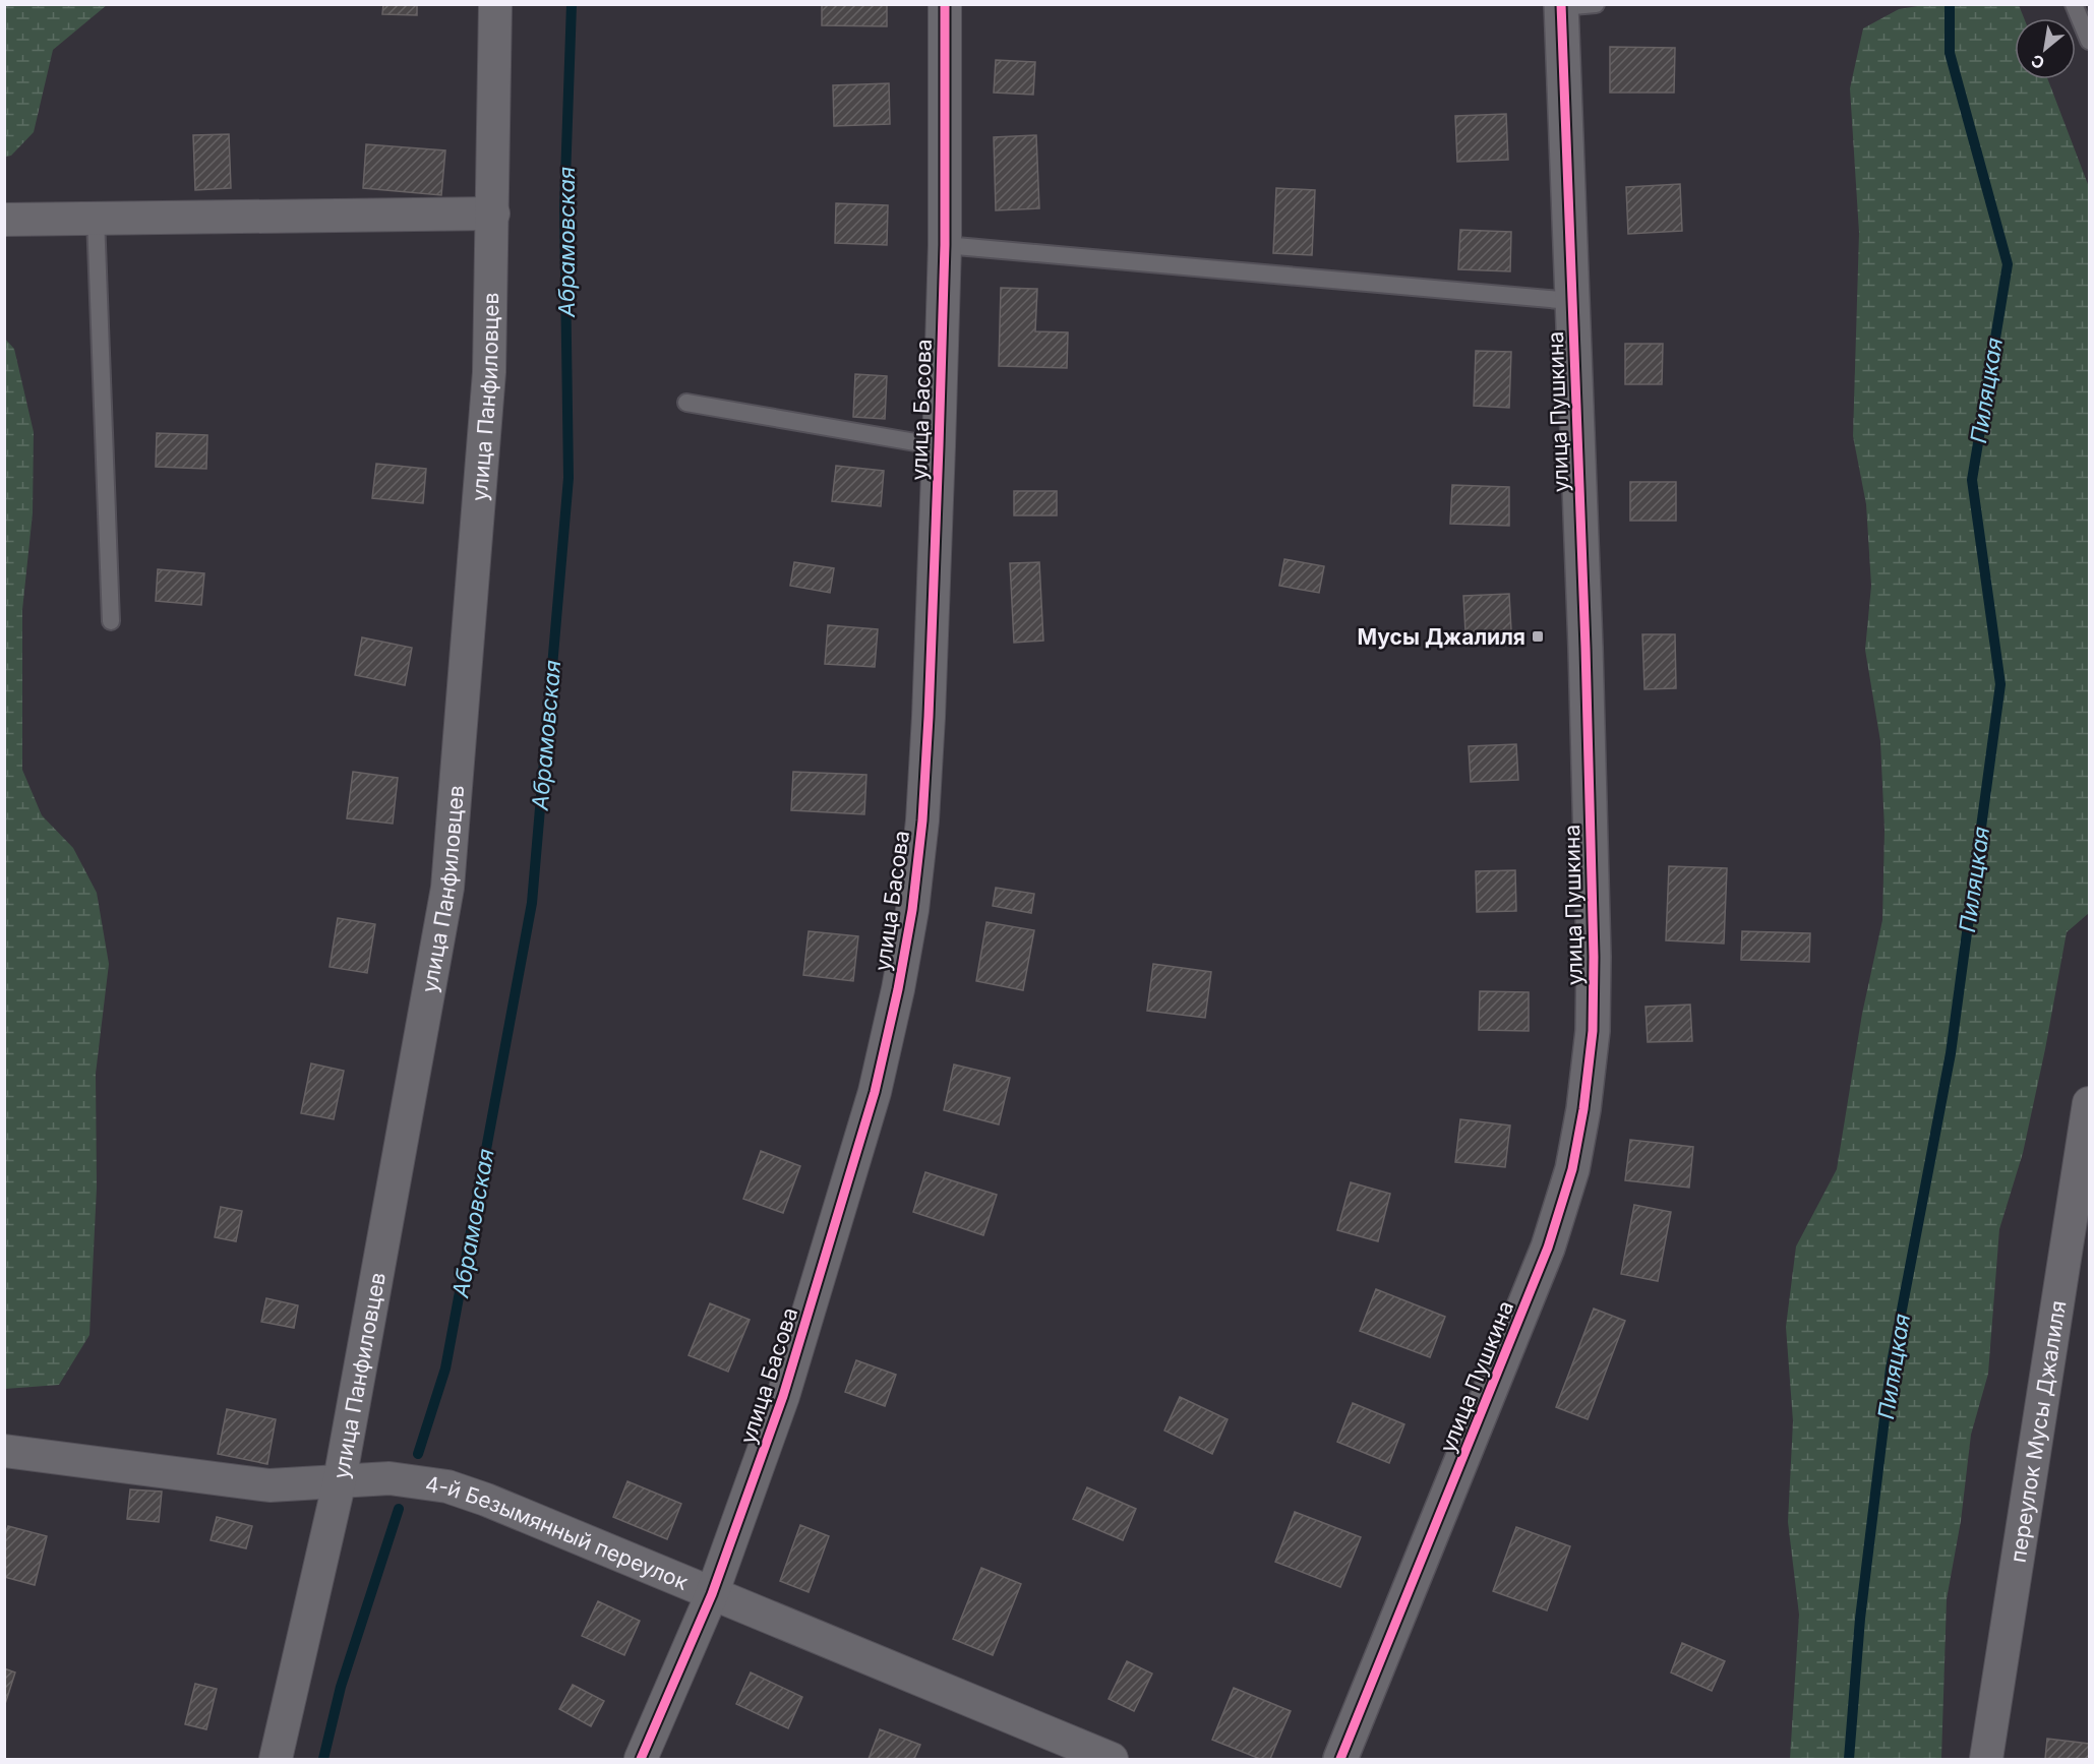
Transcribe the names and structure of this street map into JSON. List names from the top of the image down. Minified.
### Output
{"streets":{"street":["улица Панфиловцев","улица Басова","улица Пушкина","переулок Мусы Джалиля","4-й Безымянный переулок"]},"crossings":[["улица Панфиловцев","4-й Безымянный переулок"],["улица Басова","4-й Безымянный переулок"]],"water":["Абрамовская","Пиляцкая"],"places":{"transit":["Мусы Джалиля"]},"north":"bottom left"}
